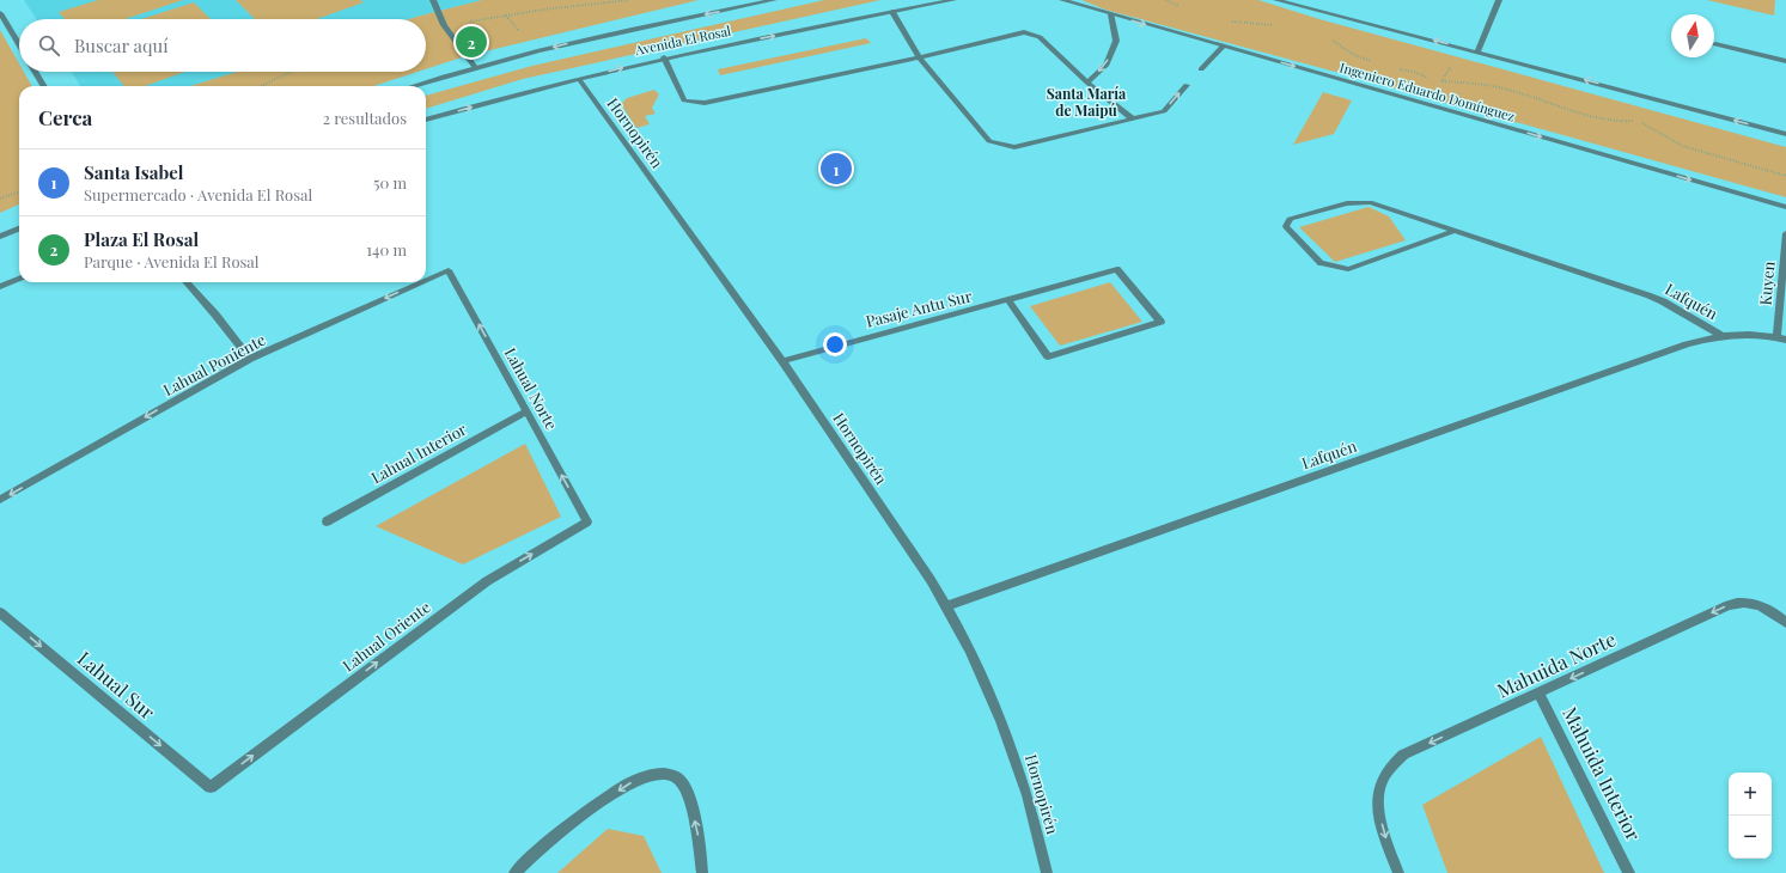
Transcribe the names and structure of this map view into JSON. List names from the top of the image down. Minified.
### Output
{"streets":{"street":["Avenida El Rosal","Ingeniero Eduardo Domínguez","Hornopirén","Kuyen","Lafquén","Pasaje Antu Sur","Lahual Poniente","Lahual Norte","Lahual Interior","Lahual Oriente","Mahuida Norte","Lahual Sur","Mahuida Interior"]},"crossings":[["Avenida El Rosal","Hornopirén"],["Hornopirén","Lafquén"],["Hornopirén","Pasaje Antu Sur"],["Kuyen","Lafquén"],["Lahual Poniente","Lahual Norte"],["Lahual Norte","Lahual Interior"],["Lahual Norte","Lahual Oriente"],["Lahual Oriente","Lahual Sur"],["Mahuida Norte","Mahuida Interior"]],"one_way":["Lahual Poniente","Lahual Norte","Lahual Oriente","Mahuida Norte","Lahual Sur"],"districts":["Santa María de Maipú"],"north":"top","page":{"search":"Buscar aquí","pins":["2","1"],"heading":["Cerca","2 resultados"],"list":[{"mark":"1","name":"Santa Isabel","note":"Supermercado · Avenida El Rosal","value":"50 m"},{"mark":"2","name":"Plaza El Rosal","note":"Parque · Avenida El Rosal","value":"140 m"}],"map_buttons":["+","−"]}}
